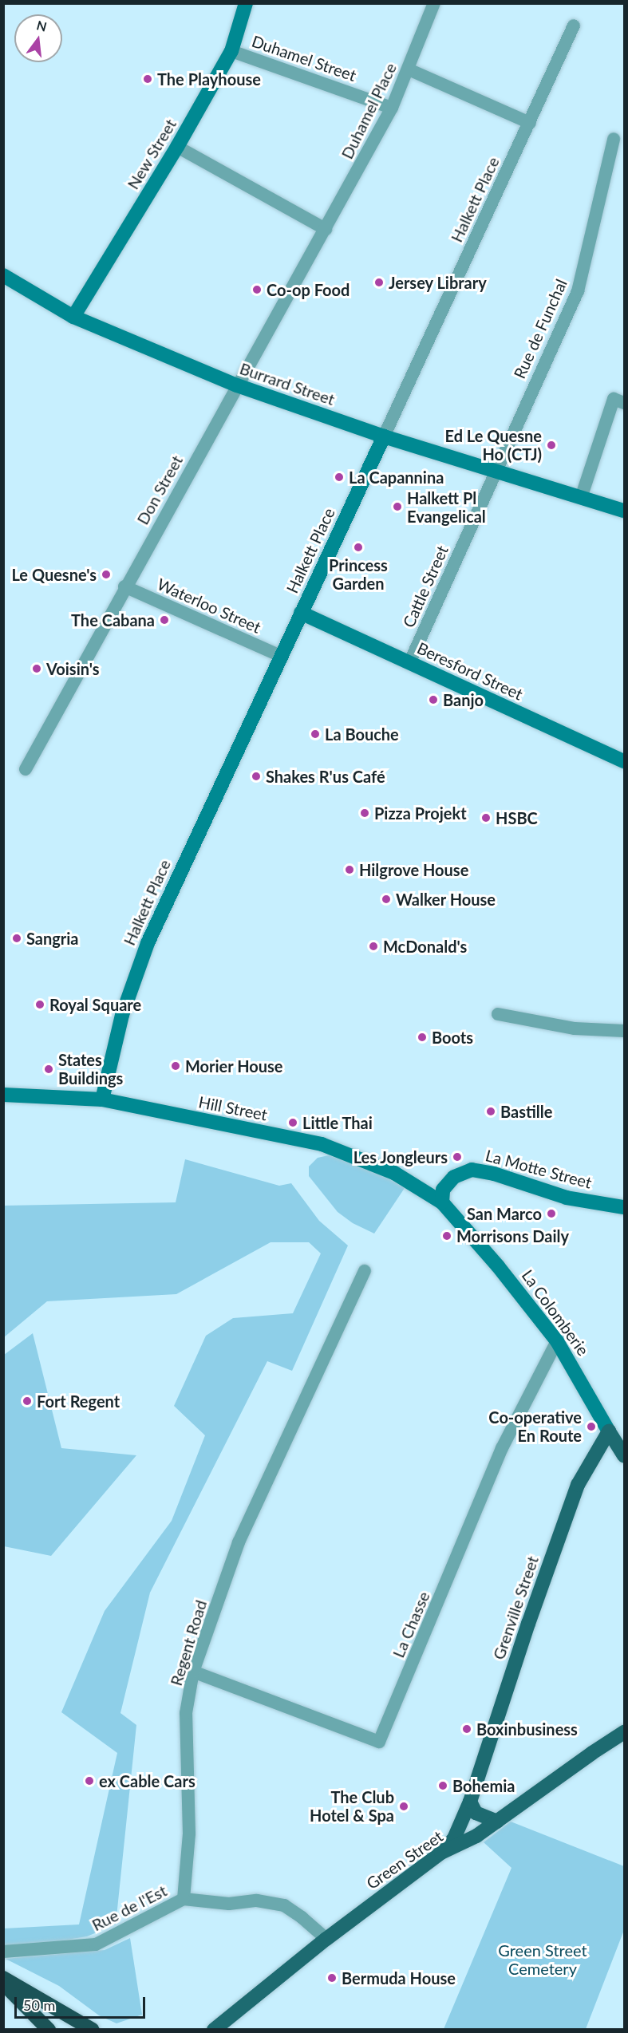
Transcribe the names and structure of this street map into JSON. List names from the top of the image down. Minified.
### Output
{"streets":{"main road":["New Street","Halkett Place","Burrard Street","Beresford Street","Hill Street","La Motte Street","La Colomberie","Grenville Street","Green Street"],"street":["Duhamel Street","Duhamel Place","Rue de Funchal","Don Street","Cattle Street","Waterloo Street","La Chasse","Regent Road","Rue de l'Est"]},"crossings":[["Duhamel Street","Duhamel Place"],["Duhamel Street","New Street"],["Duhamel Place","Don Street"],["New Street","Burrard Street"],["Halkett Place","Burrard Street"],["Halkett Place","Waterloo Street"],["Halkett Place","Beresford Street"],["Halkett Place","Hill Street"],["Rue de Funchal","Burrard Street"],["Rue de Funchal","Cattle Street"],["Burrard Street","Don Street"],["Burrard Street","Cattle Street"],["Don Street","Waterloo Street"],["Cattle Street","Beresford Street"],["Hill Street","La Motte Street"],["Hill Street","La Colomberie"],["La Motte Street","La Colomberie"],["La Colomberie","Grenville Street"],["La Colomberie","La Chasse"],["Grenville Street","Green Street"],["La Chasse","Regent Road"],["Regent Road","Rue de l'Est"]],"parks":["Green Street Cemetery"],"places":["The Playhouse","Jersey Library","Co-op Food","Ed Le Quesne Ho (CTJ)","La Capannina","Halkett Pl Evangelical","Princess Garden","Le Quesne's","The Cabana","Voisin's","Banjo","La Bouche","Shakes R'us Café","Pizza Projekt","HSBC","Hilgrove House","Walker House","Sangria","McDonald's","Royal Square","Boots","Morier House","States Buildings","Bastille","Little Thai","Les Jongleurs","San Marco","Morrisons Daily","Fort Regent","Co-operative En Route","Boxinbusiness","ex Cable Cars","Bohemia","The Club Hotel & Spa","Bermuda House"],"scale_bar":"50 m","north":"top"}
